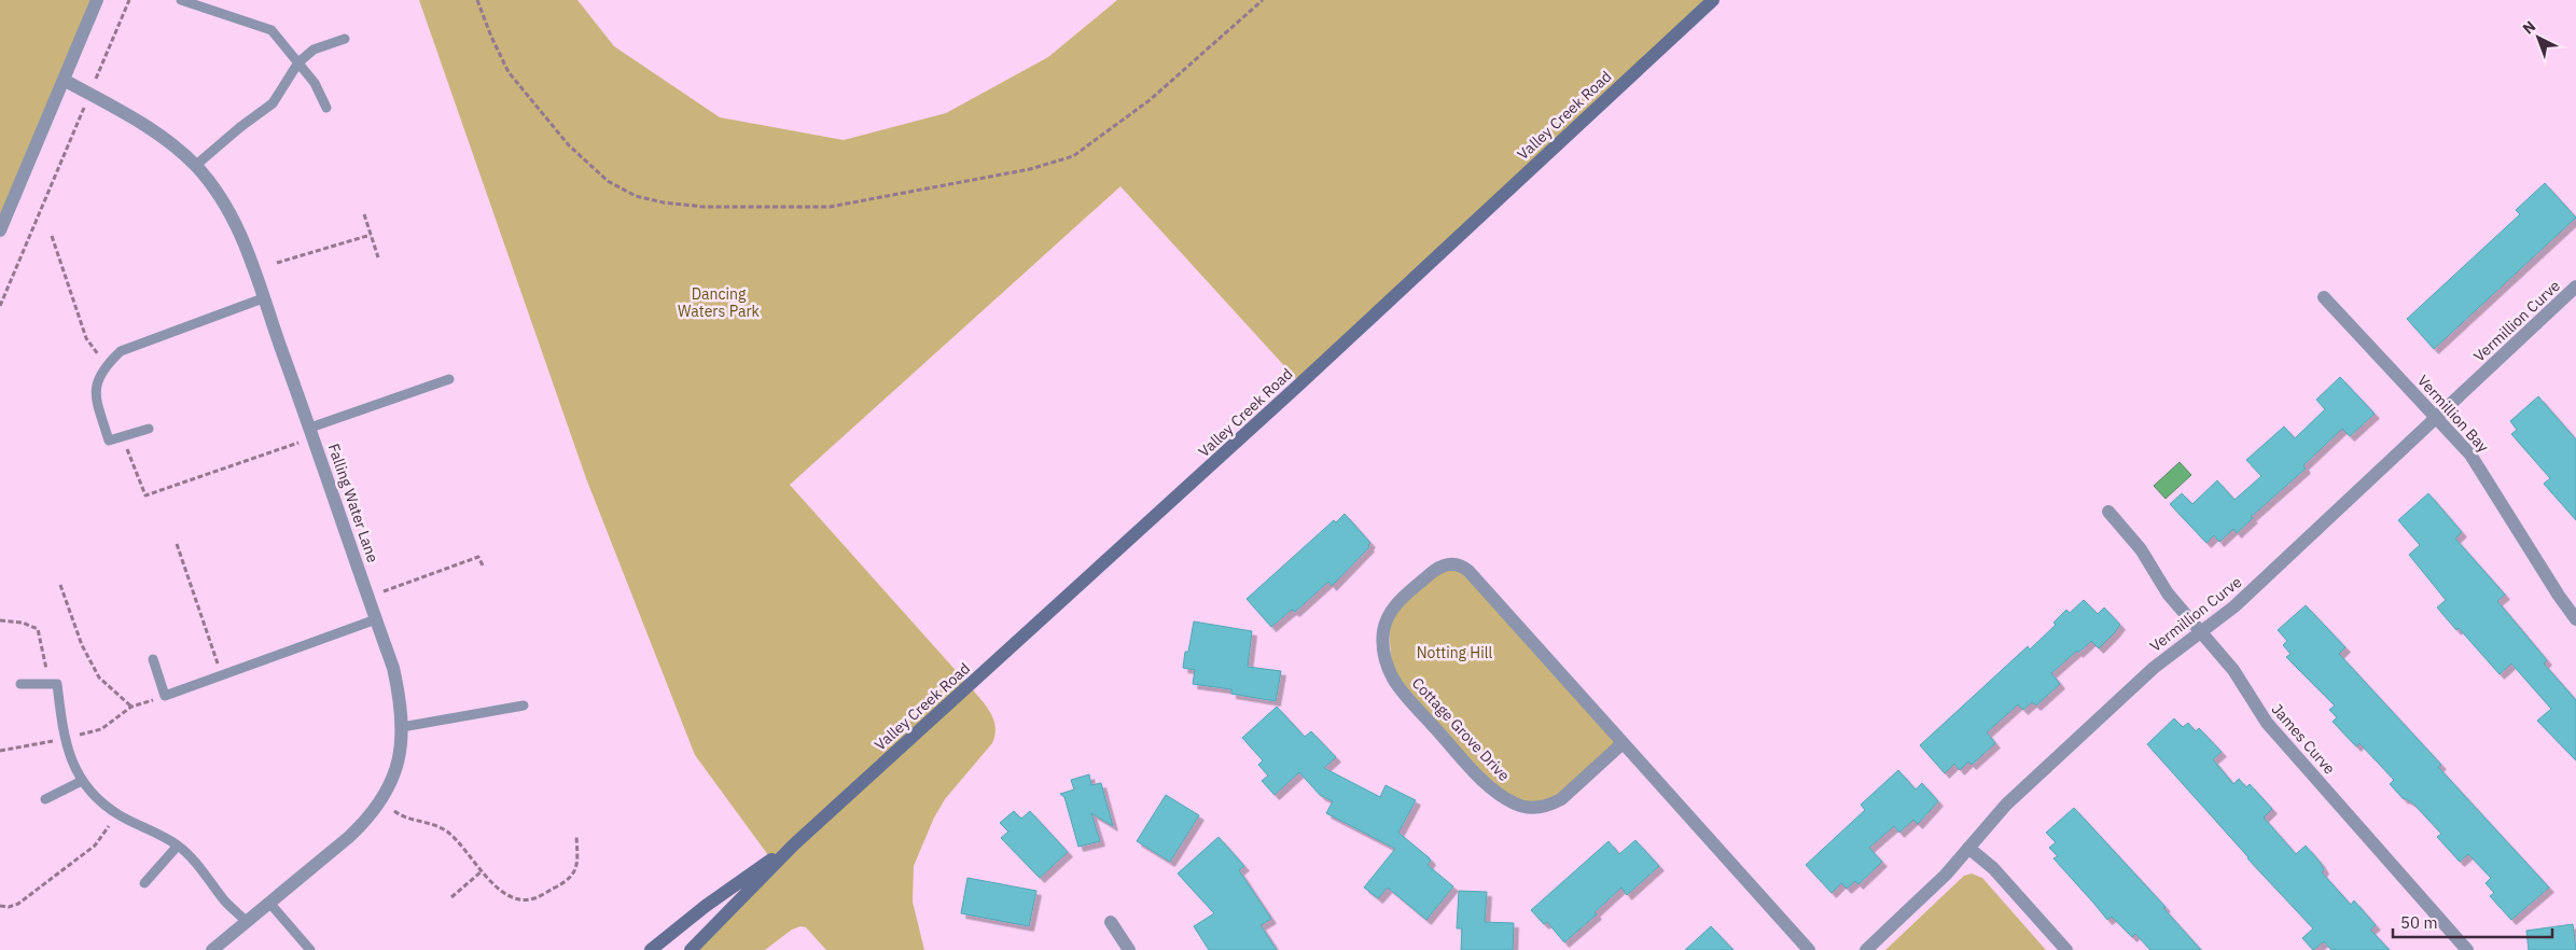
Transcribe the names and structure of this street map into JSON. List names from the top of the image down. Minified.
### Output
{"streets":{"main road":["Valley Creek Road"],"street":["Vermillion Curve","Vermillion Bay","Falling Water Lane","Cottage Grove Drive","James Curve"]},"crossings":[["Vermillion Curve","Vermillion Bay"],["Vermillion Curve","James Curve"]],"parks":["Dancing Waters Park","Notting Hill"],"scale_bar":"50 m","north":"top left"}
